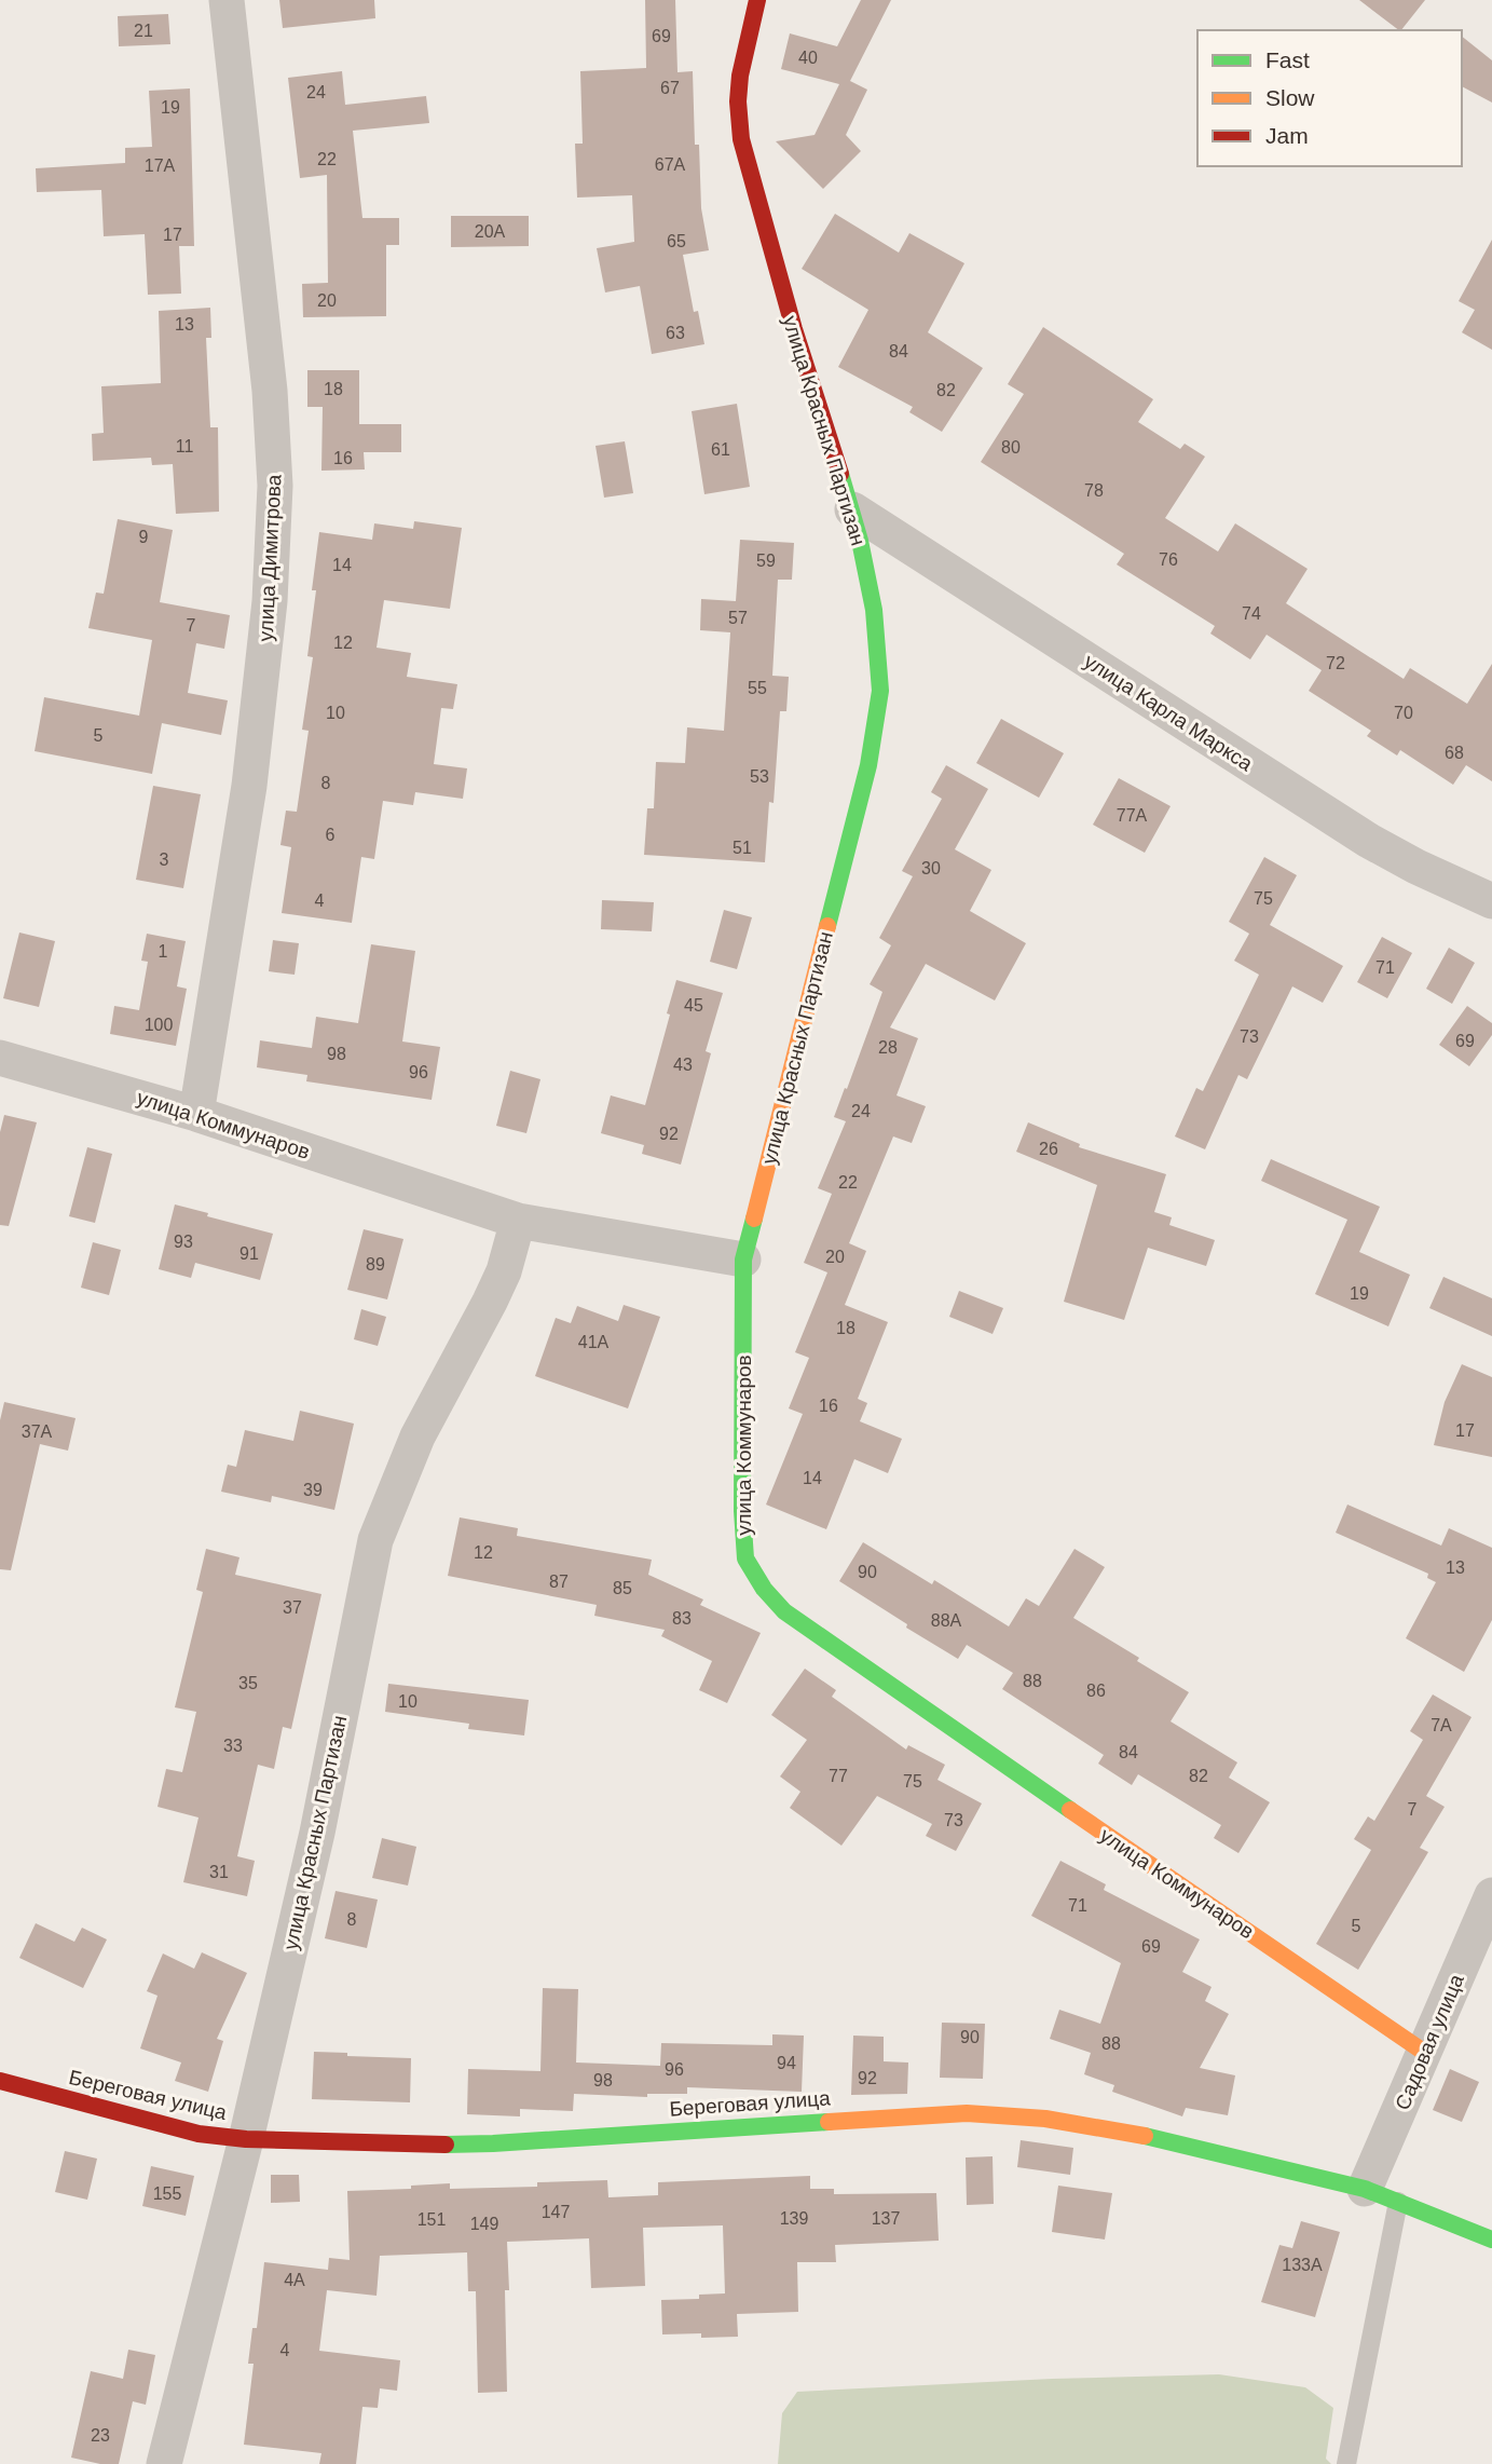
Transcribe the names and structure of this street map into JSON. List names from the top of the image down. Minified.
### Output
{"streets":{"street":["улица Красных Партизан","улица Димитрова","улица Карла Маркса","улица Коммунаров","Садовая улица","Береговая улица"]},"crossings":[["улица Красных Партизан","улица Карла Маркса"],["улица Красных Партизан","улица Коммунаров"],["улица Красных Партизан","Береговая улица"],["улица Димитрова","улица Коммунаров"],["улица Коммунаров","Садовая улица"],["Садовая улица","Береговая улица"]],"house_numbers":["21","69","40","67","24","19","22","67А","17А","20А","17","65","20","13","63","84","18","82","11","80","61","16","78","9","76","59","14","74","57","7","12","72","55","10","70","5","68","53","8","77А","6","51","3","30","75","4","1","71","45","100","73","69","28","98","43","96","24","92","26","22","93","91","20","89","19","18","41А","16","17","37А","14","39","12","13","90","87","85","37","83","88А","88","35","86","10","7А","33","84","77","82","75","7","73","31","71","8","5","69","90","88","94","96","92","98","155","147","139","137","151","149","133А","4А","4","23"],"legend":["Fast","Slow","Jam"]}
